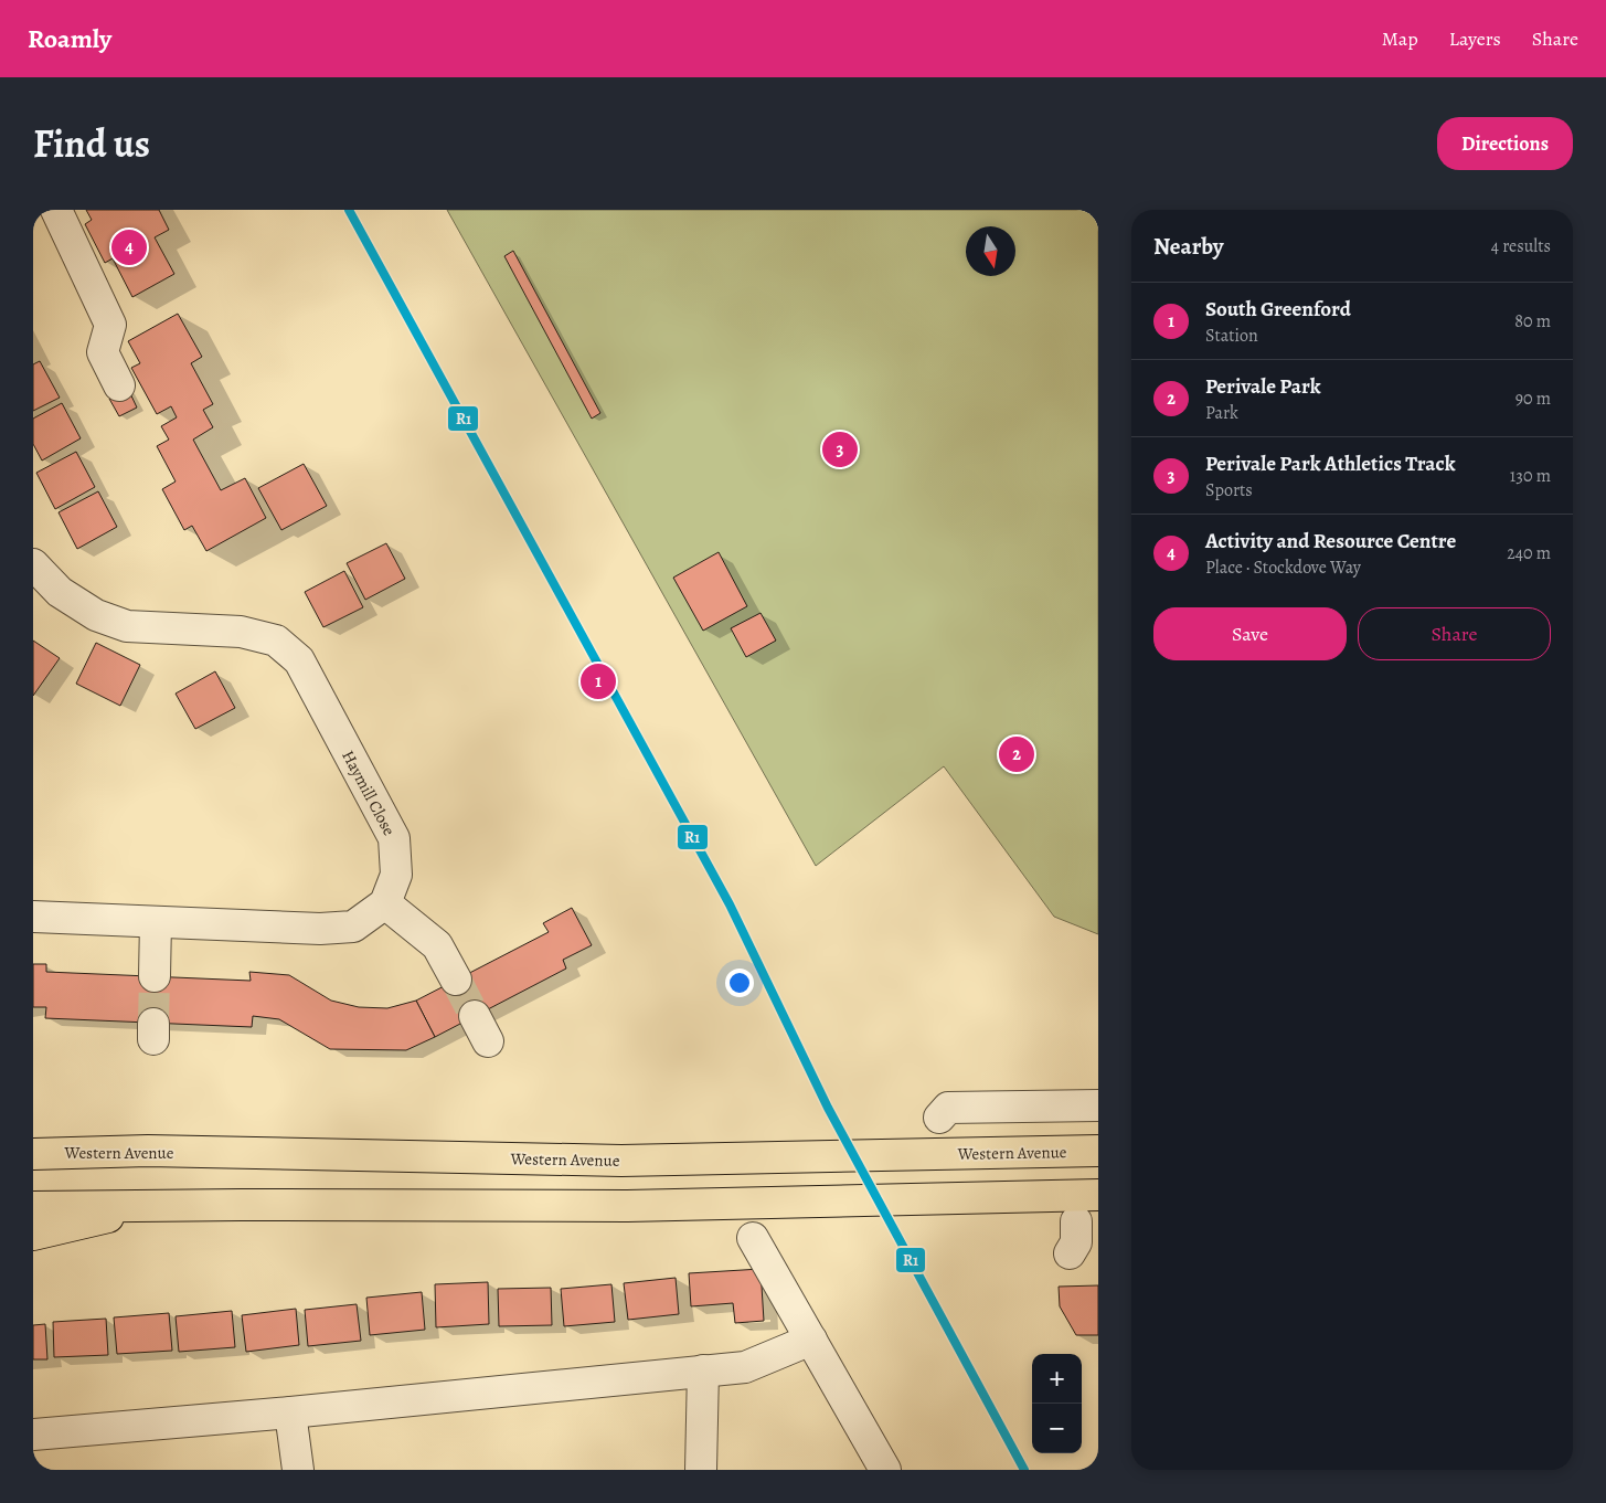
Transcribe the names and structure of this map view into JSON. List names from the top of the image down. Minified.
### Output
{"streets":{"highway":["Western Avenue"],"street":["Haymill Close"]},"lines":["transit line R1"],"north":"bottom","page":{"header":"Roamly","nav":["Map","Layers","Share"],"title":"Find us","buttons":["Directions",["Save","Share"]],"heading":["Nearby","4 results"],"pins":["4","3","1","2"],"list":[{"mark":"1","name":"South Greenford","note":"Station","value":"80 m"},{"mark":"2","name":"Perivale Park","note":"Park","value":"90 m"},{"mark":"3","name":"Perivale Park Athletics Track","note":"Sports","value":"130 m"},{"mark":"4","name":"Activity and Resource Centre","note":"Place · Stockdove Way","value":"240 m"}],"map_buttons":["+","−"]}}
